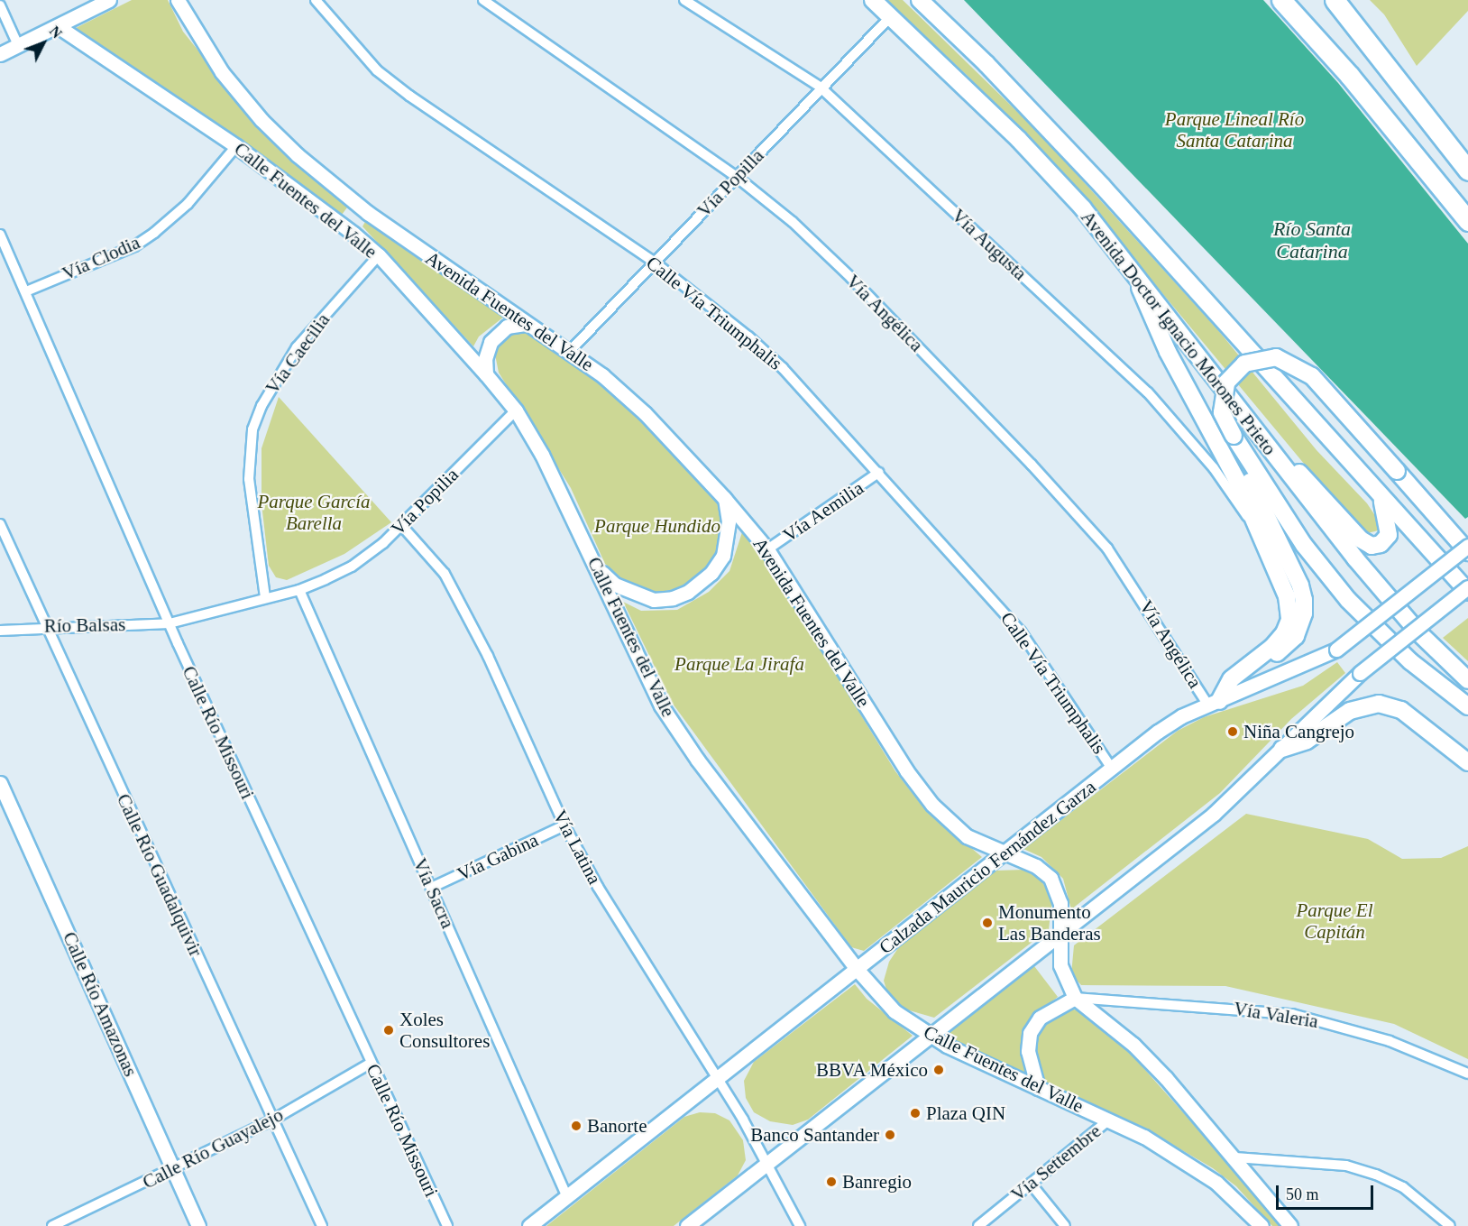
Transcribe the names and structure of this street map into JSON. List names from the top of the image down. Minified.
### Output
{"streets":{"main road":["Avenida Doctor Ignacio Morones Prieto"],"street":["Vía Popilla","Calle Fuentes del Valle","Vía Augusta","Vía Clodia","Avenida Fuentes del Valle","Calle Vía Triumphalis","Vía Angélica","Vía Caecilia","Vía Popilia","Vía Aemilia","Río Balsas","Calle Río Missouri","Vía Latina","Vía Gabina","Calzada Mauricio Fernández Garza","Calle Río Guadalquivir","Vía Sacra","Calle Río Amazonas","Vía Valeria","Calle Río Guayalejo","Vía Settembre"]},"crossings":[["Vía Popilla","Vía Augusta"],["Vía Popilla","Avenida Fuentes del Valle"],["Vía Popilla","Calle Vía Triumphalis"],["Vía Popilla","Vía Angélica"],["Vía Popilla","Avenida Doctor Ignacio Morones Prieto"],["Calle Fuentes del Valle","Vía Clodia"],["Calle Fuentes del Valle","Vía Caecilia"],["Calle Fuentes del Valle","Vía Popilia"],["Calle Fuentes del Valle","Calzada Mauricio Fernández Garza"],["Calle Fuentes del Valle","Vía Settembre"],["Vía Clodia","Calle Río Missouri"],["Avenida Fuentes del Valle","Vía Aemilia"],["Avenida Fuentes del Valle","Calzada Mauricio Fernández Garza"],["Avenida Fuentes del Valle","Vía Valeria"],["Calle Vía Triumphalis","Vía Aemilia"],["Calle Vía Triumphalis","Calzada Mauricio Fernández Garza"],["Vía Angélica","Calzada Mauricio Fernández Garza"],["Vía Caecilia","Vía Popilia"],["Vía Popilia","Río Balsas"],["Vía Popilia","Calle Río Missouri"],["Vía Popilia","Vía Latina"],["Vía Popilia","Vía Sacra"],["Río Balsas","Calle Río Missouri"],["Río Balsas","Calle Río Guadalquivir"],["Calle Río Missouri","Calle Río Guayalejo"],["Vía Latina","Vía Gabina"],["Vía Latina","Calzada Mauricio Fernández Garza"],["Vía Gabina","Vía Sacra"],["Calzada Mauricio Fernández Garza","Vía Sacra"],["Calle Río Guadalquivir","Calle Río Guayalejo"],["Calle Río Amazonas","Calle Río Guayalejo"]],"water":["Río Santa Catarina"],"parks":["Parque Lineal Río Santa Catarina","Parque García Barella","Parque Hundido","Parque La Jirafa","Parque El Capitán"],"places":["Niña Cangrejo","Monumento Las Banderas","Xoles Consultores","BBVA México","Plaza QIN","Banorte","Banco Santander","Banregio"],"scale_bar":"50 m","north":"top right"}
